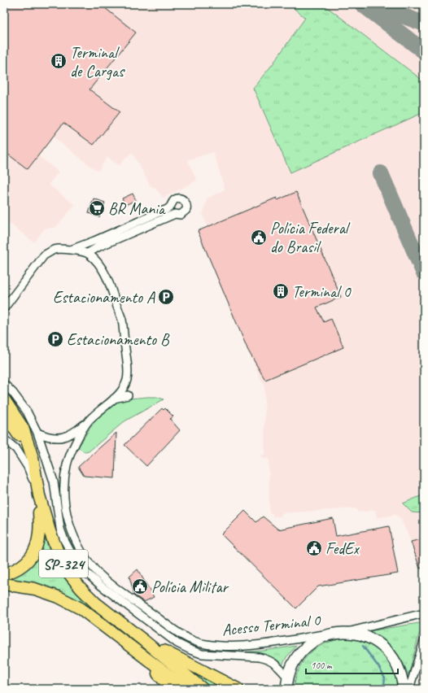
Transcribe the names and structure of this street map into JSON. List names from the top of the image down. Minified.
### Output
{"streets":{"main road":["SP-324"],"street":["Acesso Terminal 0"]},"places":{"building":["Terminal de Cargas","Terminal 0"],"supermarket":["BR Mania"],"public building":["Polícia Federal do Brasil","FedEx","Polícia Militar"],"parking":["Estacionamento A","Estacionamento B"]},"scale_bar":"100 m"}
